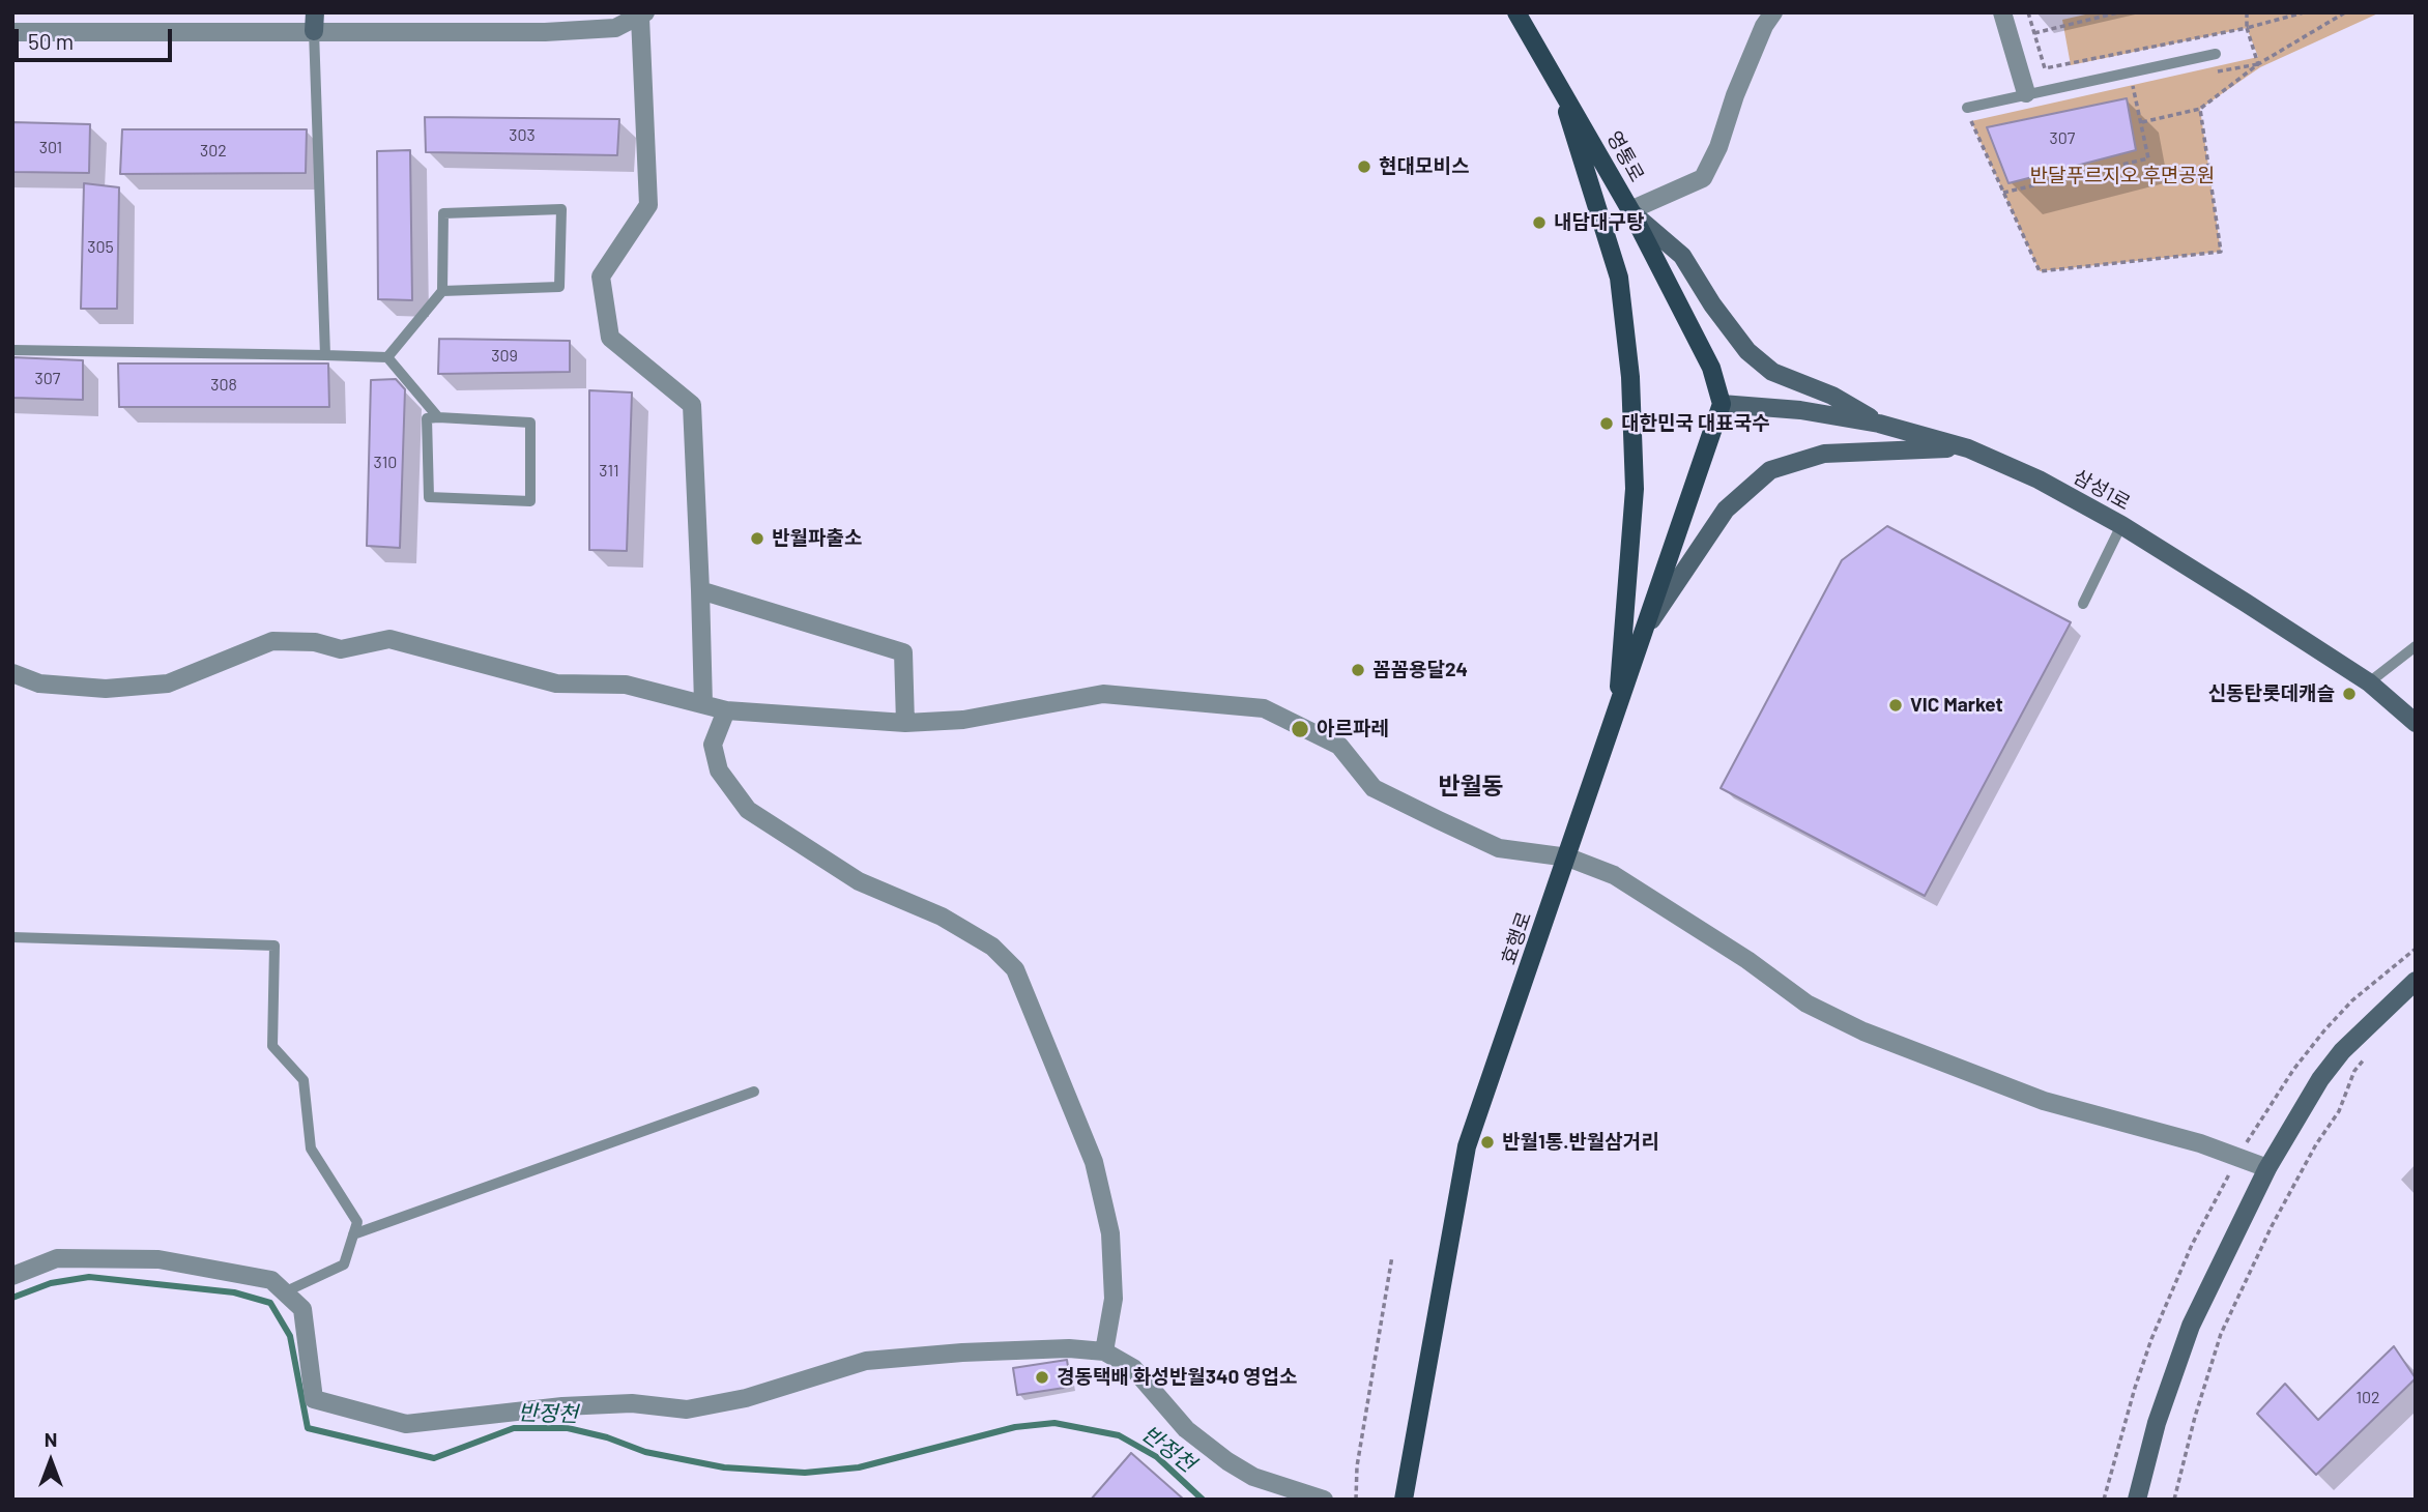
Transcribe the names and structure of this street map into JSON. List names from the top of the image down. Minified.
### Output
{"streets":{"main road":["영통로","삼성1로","효행로"]},"crossings":[["영통로","삼성1로"],["영통로","효행로"],["삼성1로","효행로"]],"districts":["반월동"],"water":["반정천"],"parks":["반달푸르지오 후면공원"],"places":["현대모비스","내담대구탕","대한민국 대표국수","반월파출소","꼼꼼용달24","신동탄롯데캐슬","VIC Market","아르파레","반월1통.반월삼거리","경동택배 화성반월340 영업소"],"house_numbers":["303","307","301","302","305","309","307","308","310","311","102"],"scale_bar":"50 m","north":"top"}
